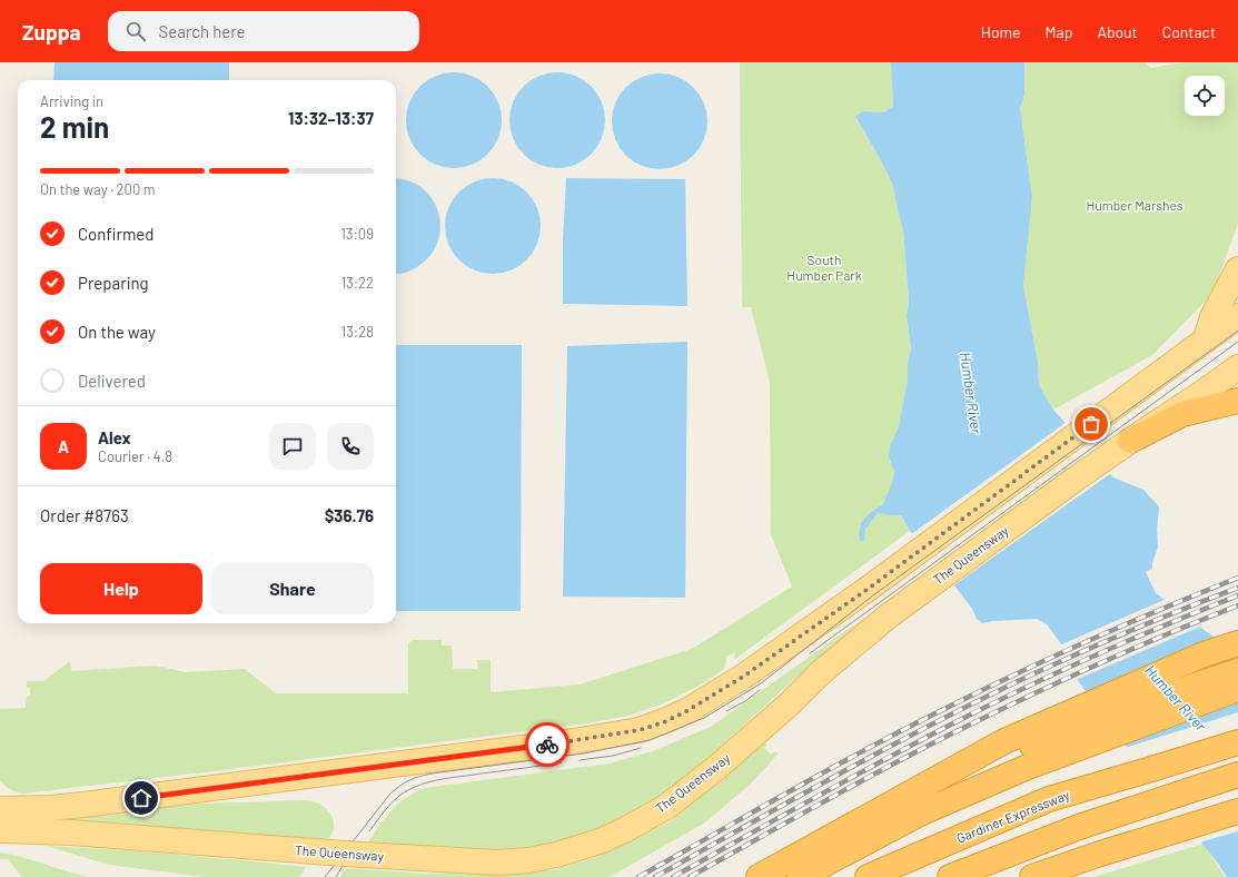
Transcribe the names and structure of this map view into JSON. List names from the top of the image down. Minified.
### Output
{"streets":{"highway":["Gardiner Expressway"],"main road":["The Queensway"]},"water":["Humber River"],"parks":["Humber Marshes","South Humber Park"],"page":{"header":"Zuppa","search":"Search here","nav":["Home","Map","About","Contact"],"heading":["2 min","Arriving in","13:32–13:37"],"panel":["Alex","Courier · 4.8","Order #8763","$36.76"],"bar":"On the way · 200 m","list":[["Confirmed","13:09"],["Preparing","13:22"],["On the way","13:28"],"Delivered"],"round":"A","buttons":["Help","Share"]}}
